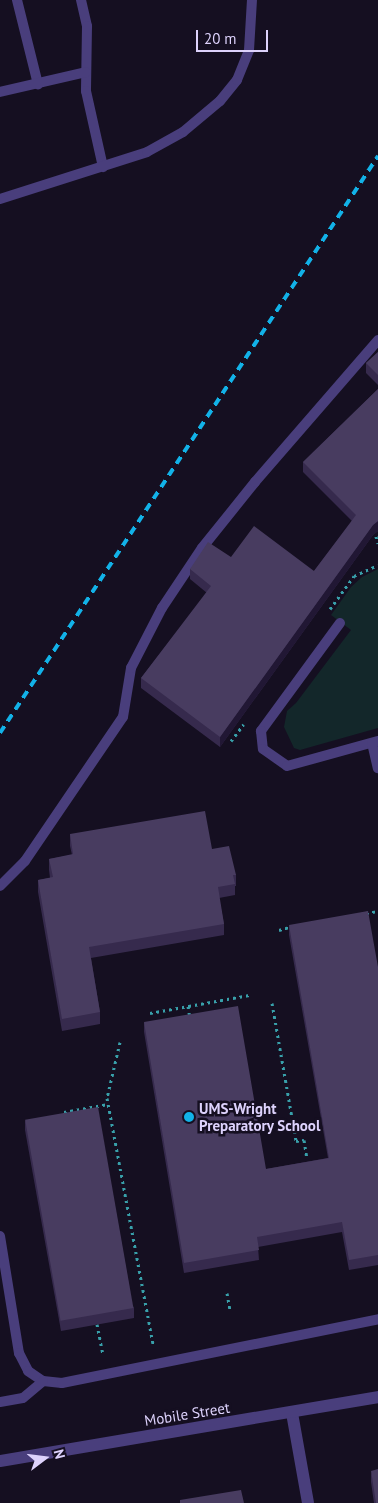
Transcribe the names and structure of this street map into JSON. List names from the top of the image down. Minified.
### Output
{"streets":{"street":["Mobile Street"]},"places":["UMS-Wright Preparatory School"],"scale_bar":"20 m","north":"right"}
